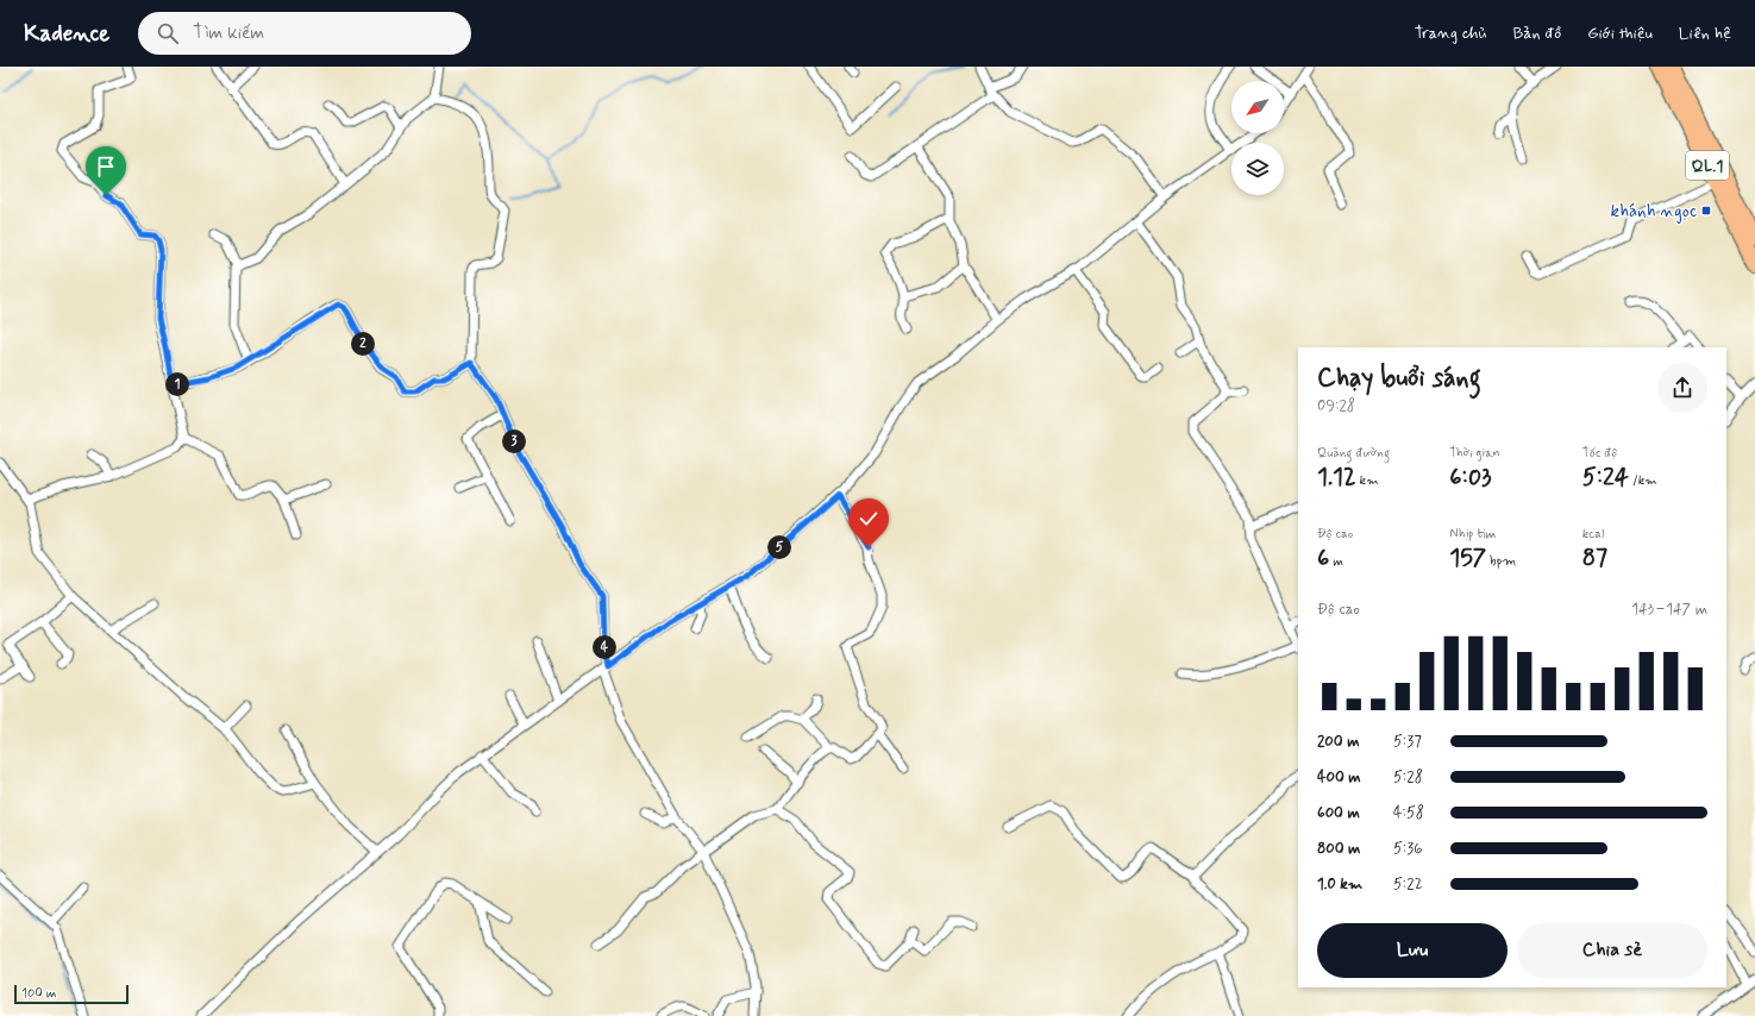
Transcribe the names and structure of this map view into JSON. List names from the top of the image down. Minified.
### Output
{"streets":{"highway":["QL.1"]},"places":{"transit":["khánh ngọc"]},"scale_bar":"100 m","north":"bottom left","page":{"header":"Kadence","search":"Tìm kiếm","nav":["Trang chủ","Bản đồ","Giới thiệu","Liên hệ"],"pins":["2","1","3","5","4"],"heading":["Chạy buổi sáng","09:28"],"stats":[["Quãng đường","1.12 km"],["Thời gian","6:03"],["Tốc độ","5:24 /km"],["Độ cao","6 m"],["Nhịp tim","157 bpm"],["kcal","87"]],"chart":["Độ cao","143–147 m"],"list":[{"name":"200 m","note":"5:37"},{"name":"400 m","note":"5:28"},{"name":"600 m","note":"4:58"},{"name":"800 m","note":"5:36"},{"name":"1.0 km","note":"5:22"}],"buttons":["Lưu","Chia sẻ"],"scale":"100 m"}}
